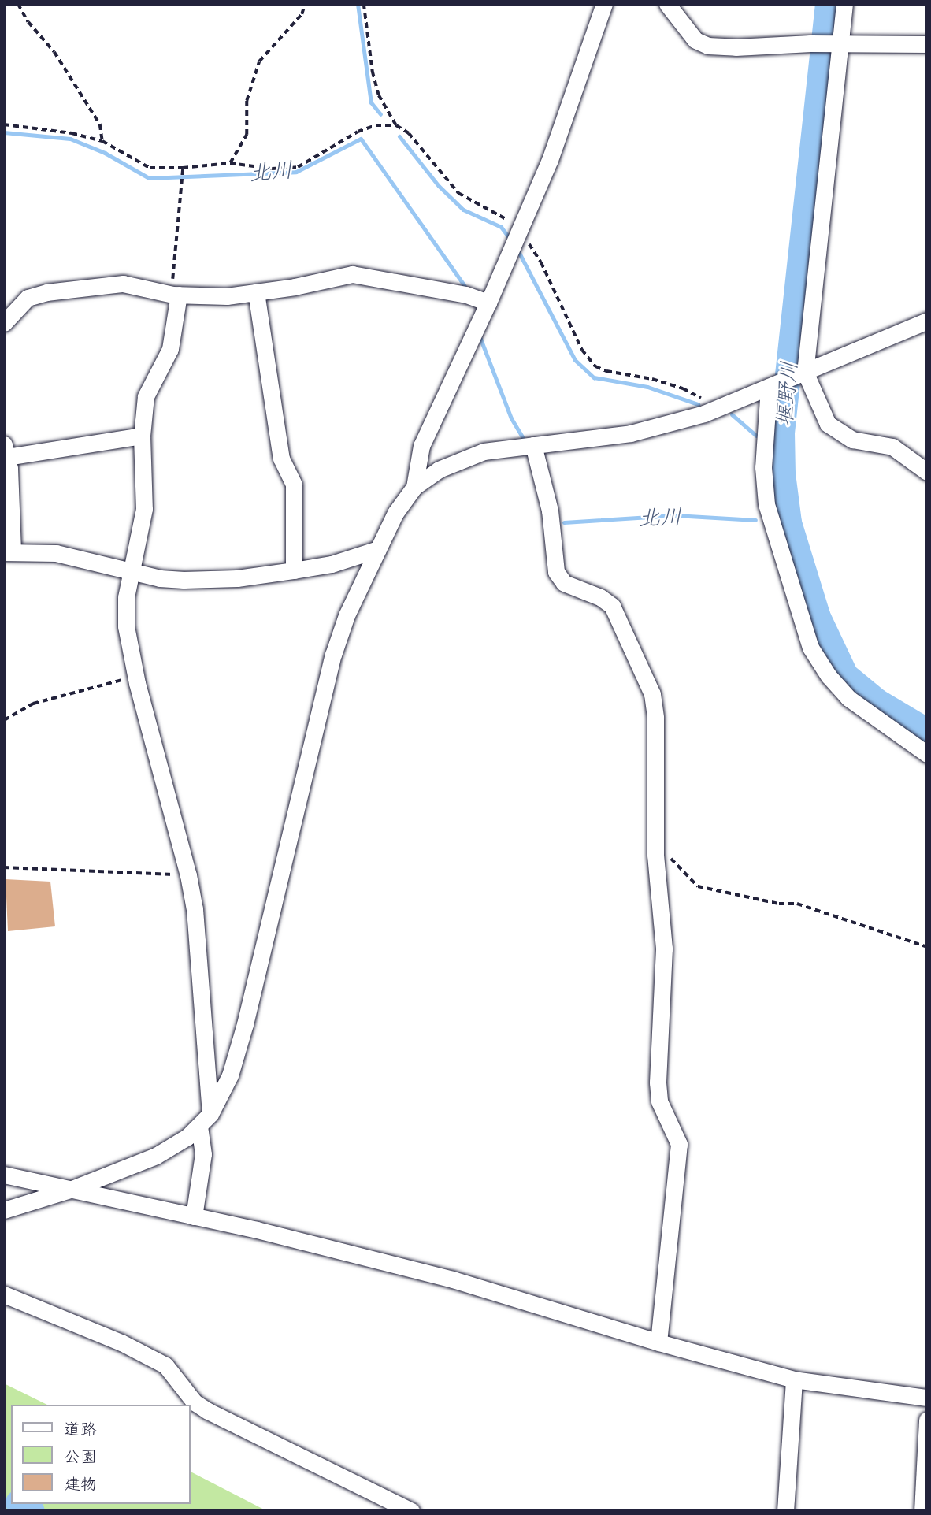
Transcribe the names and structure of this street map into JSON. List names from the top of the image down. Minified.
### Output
{"water":["北川","堰野川"],"legend":["道路","公園","建物"]}
